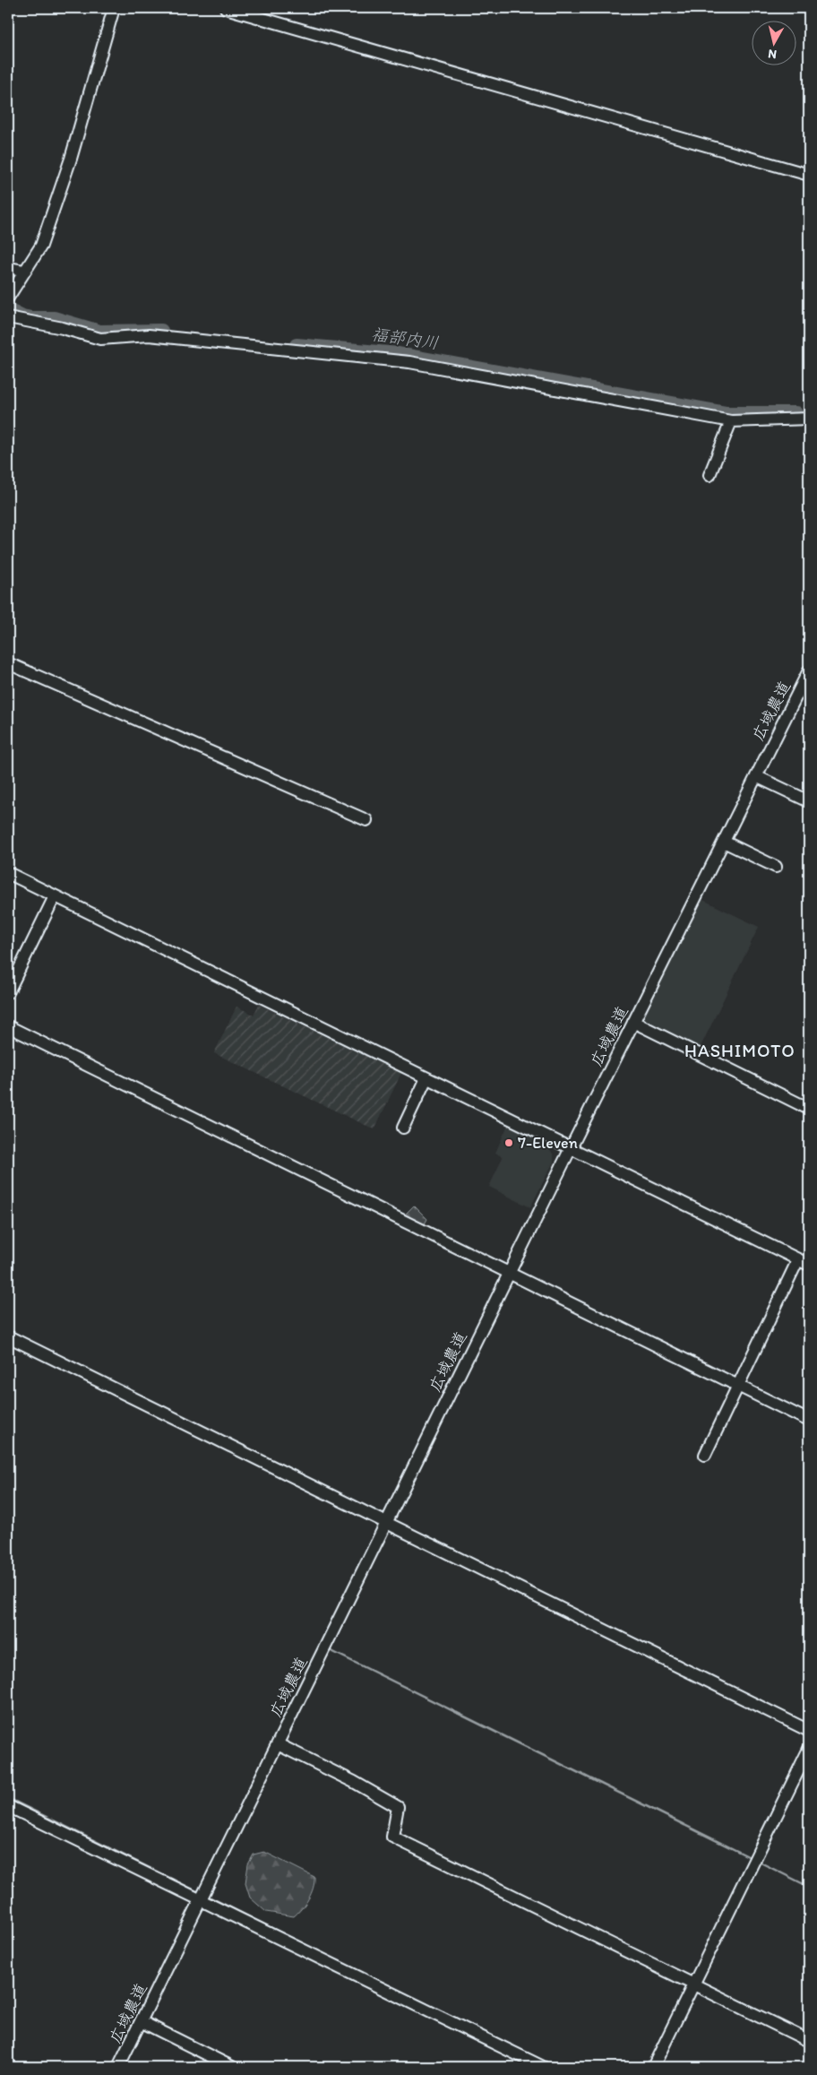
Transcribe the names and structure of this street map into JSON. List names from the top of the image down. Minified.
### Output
{"streets":{"street":["広域農道"]},"districts":["HASHIMOTO"],"water":["福部内川"],"places":["7-Eleven"],"north":"bottom"}
